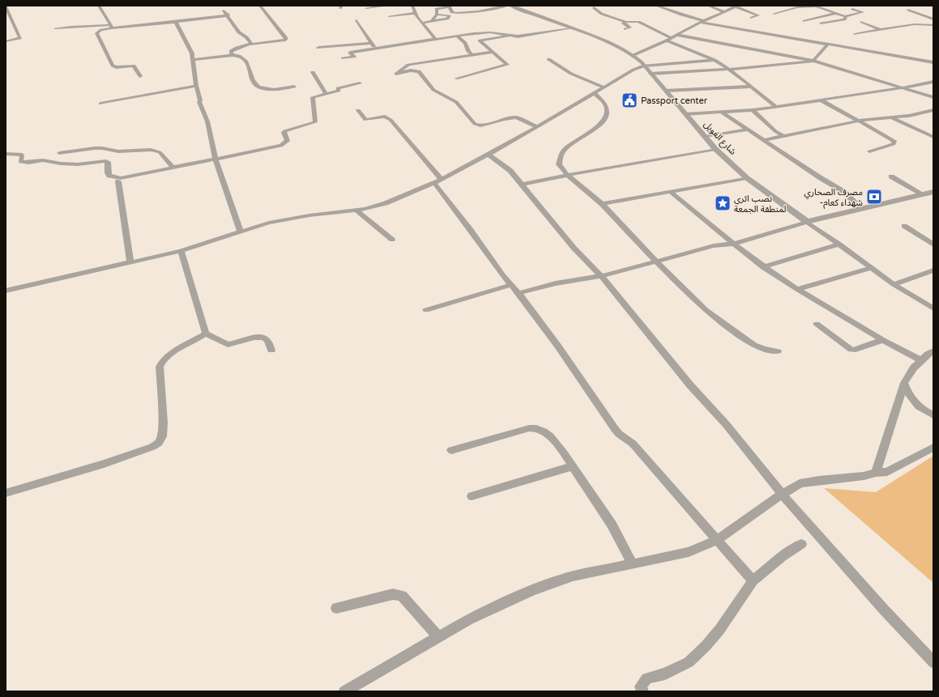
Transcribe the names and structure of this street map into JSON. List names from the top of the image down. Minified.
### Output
{"streets":{"street":["شارع الغويل"]},"places":{"public building":["Passport center"],"bank":["مصرف الصحاري -شهداء كعام"],"place":["نصب اثري لمنطقة الجمعة"]}}
